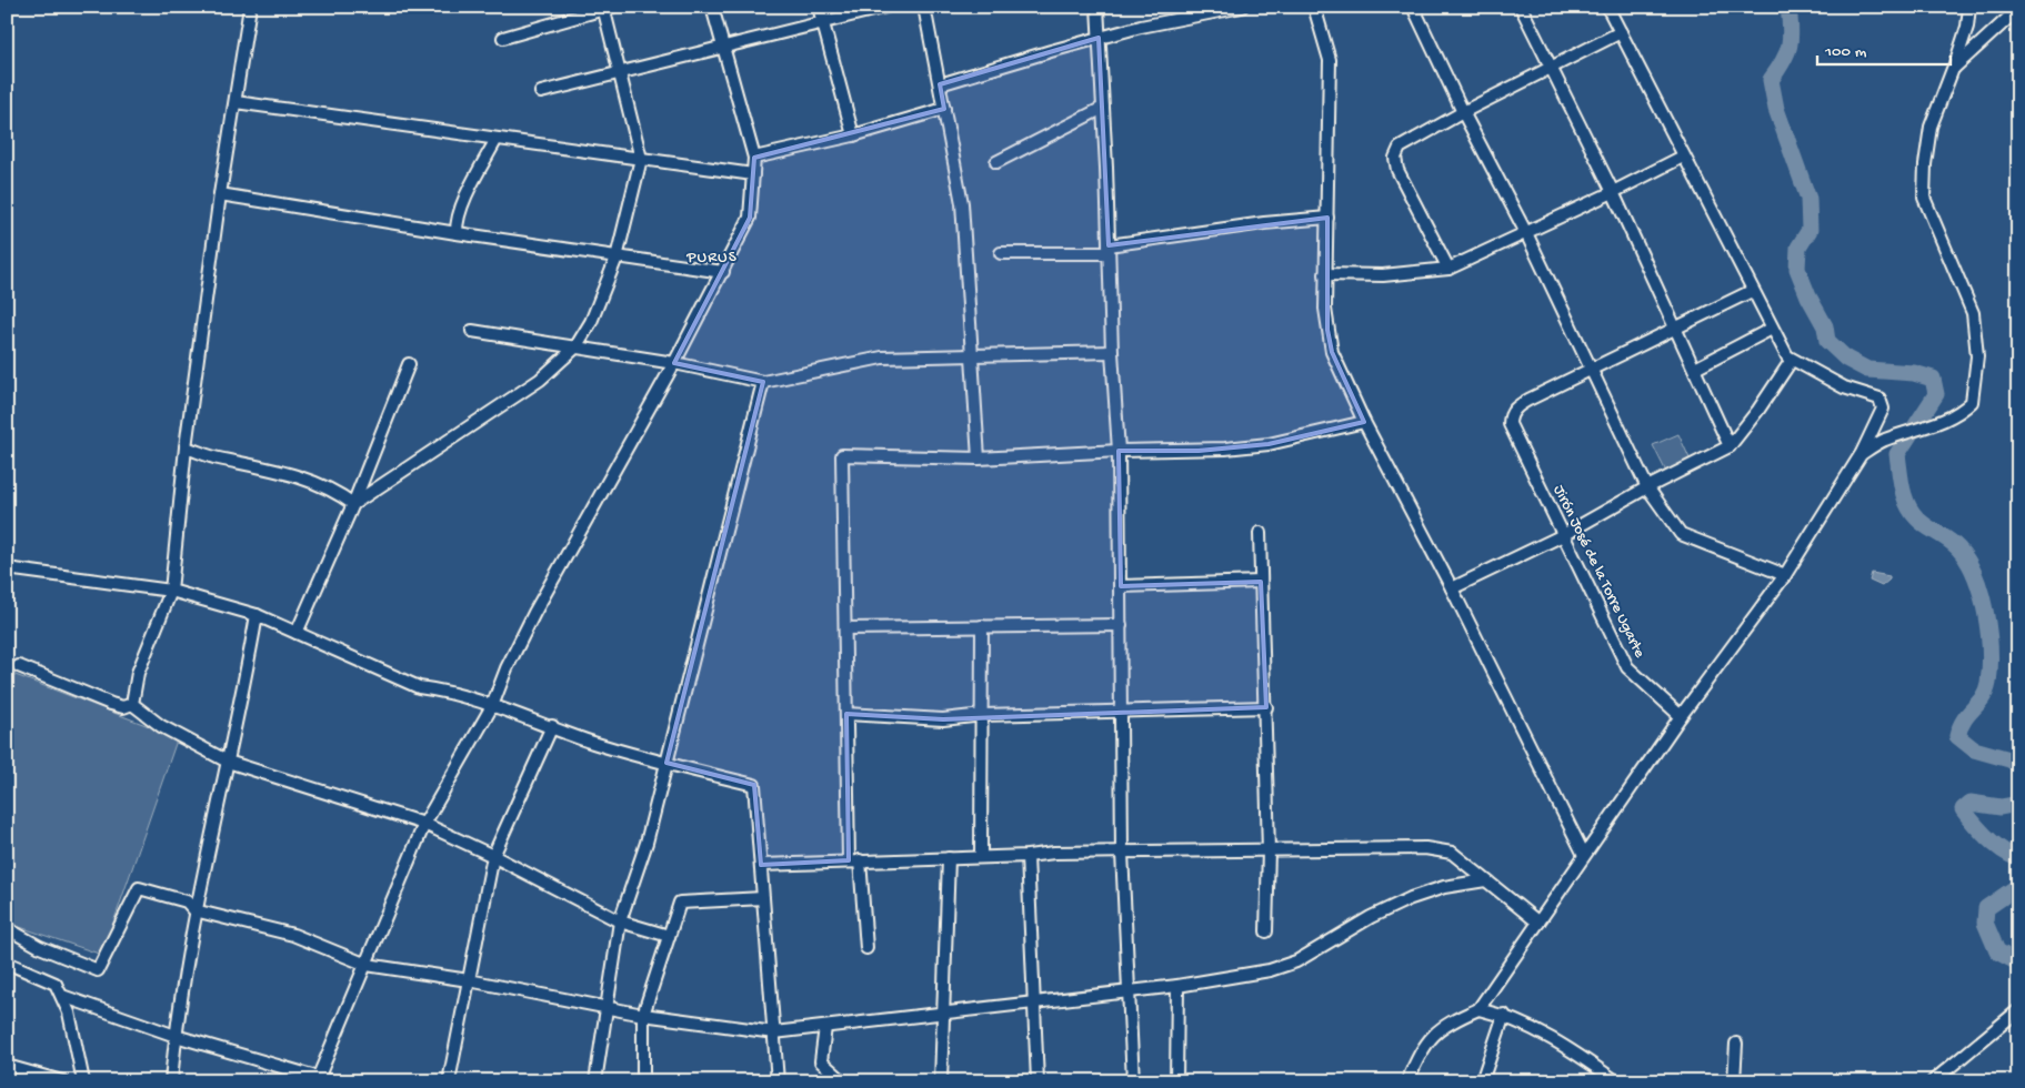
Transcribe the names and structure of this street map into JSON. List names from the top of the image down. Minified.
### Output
{"streets":{"street":["Jirón José de la Torre Ugarte"]},"districts":["PURUS"],"scale_bar":"100 m"}
